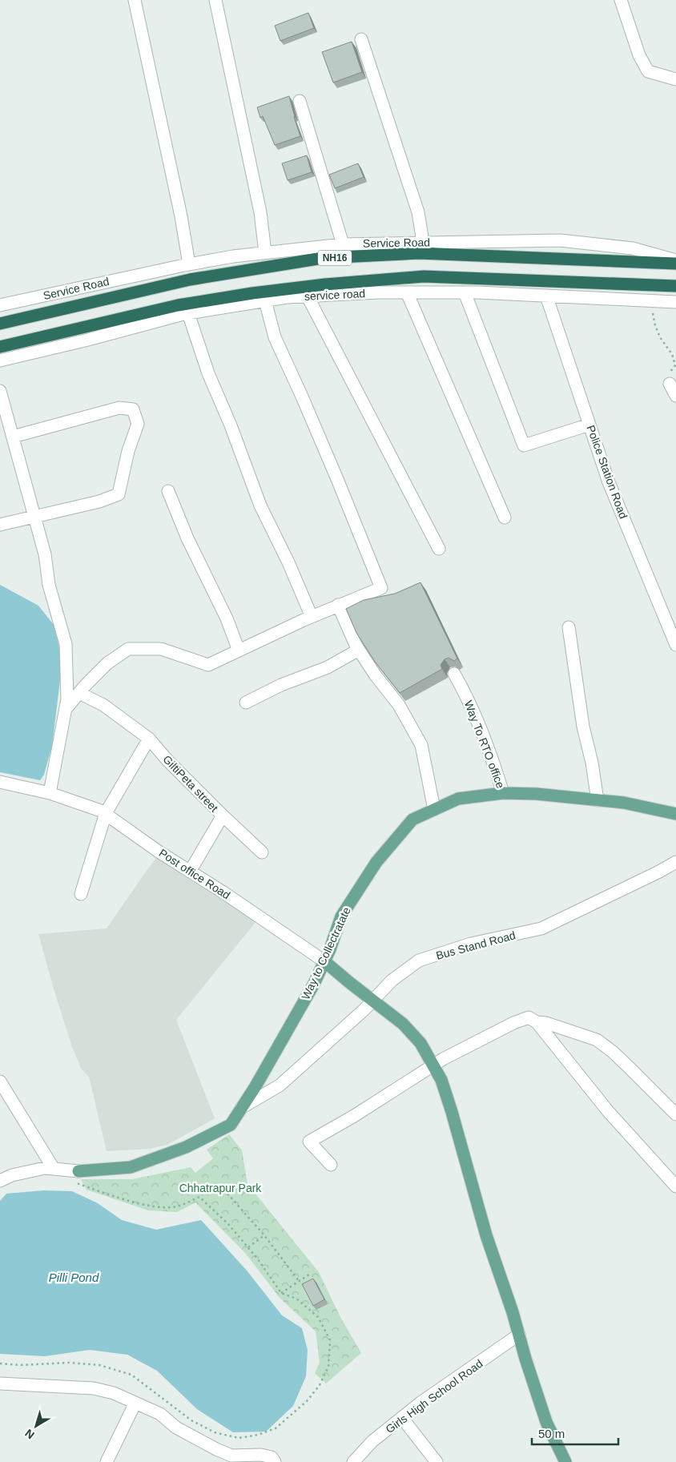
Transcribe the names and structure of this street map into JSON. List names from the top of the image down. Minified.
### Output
{"streets":{"highway":["NH16"],"main road":["Post office Road","Way to Collectratate"],"street":["Service Road","service road","Police Station Road","Way To RTO office","GiltiPeta street","Bus Stand Road","Girls High School Road"]},"crossings":[["Service Road","NH16"],["service road","Police Station Road"],["Way To RTO office","Way to Collectratate"],["GiltiPeta street","Post office Road"],["Post office Road","Bus Stand Road"],["Post office Road","Way to Collectratate"],["Post office Road","Girls High School Road"],["Bus Stand Road","Way to Collectratate"]],"water":["Pilli Pond"],"parks":["Chhatrapur Park"],"scale_bar":"50 m","north":"bottom left"}
